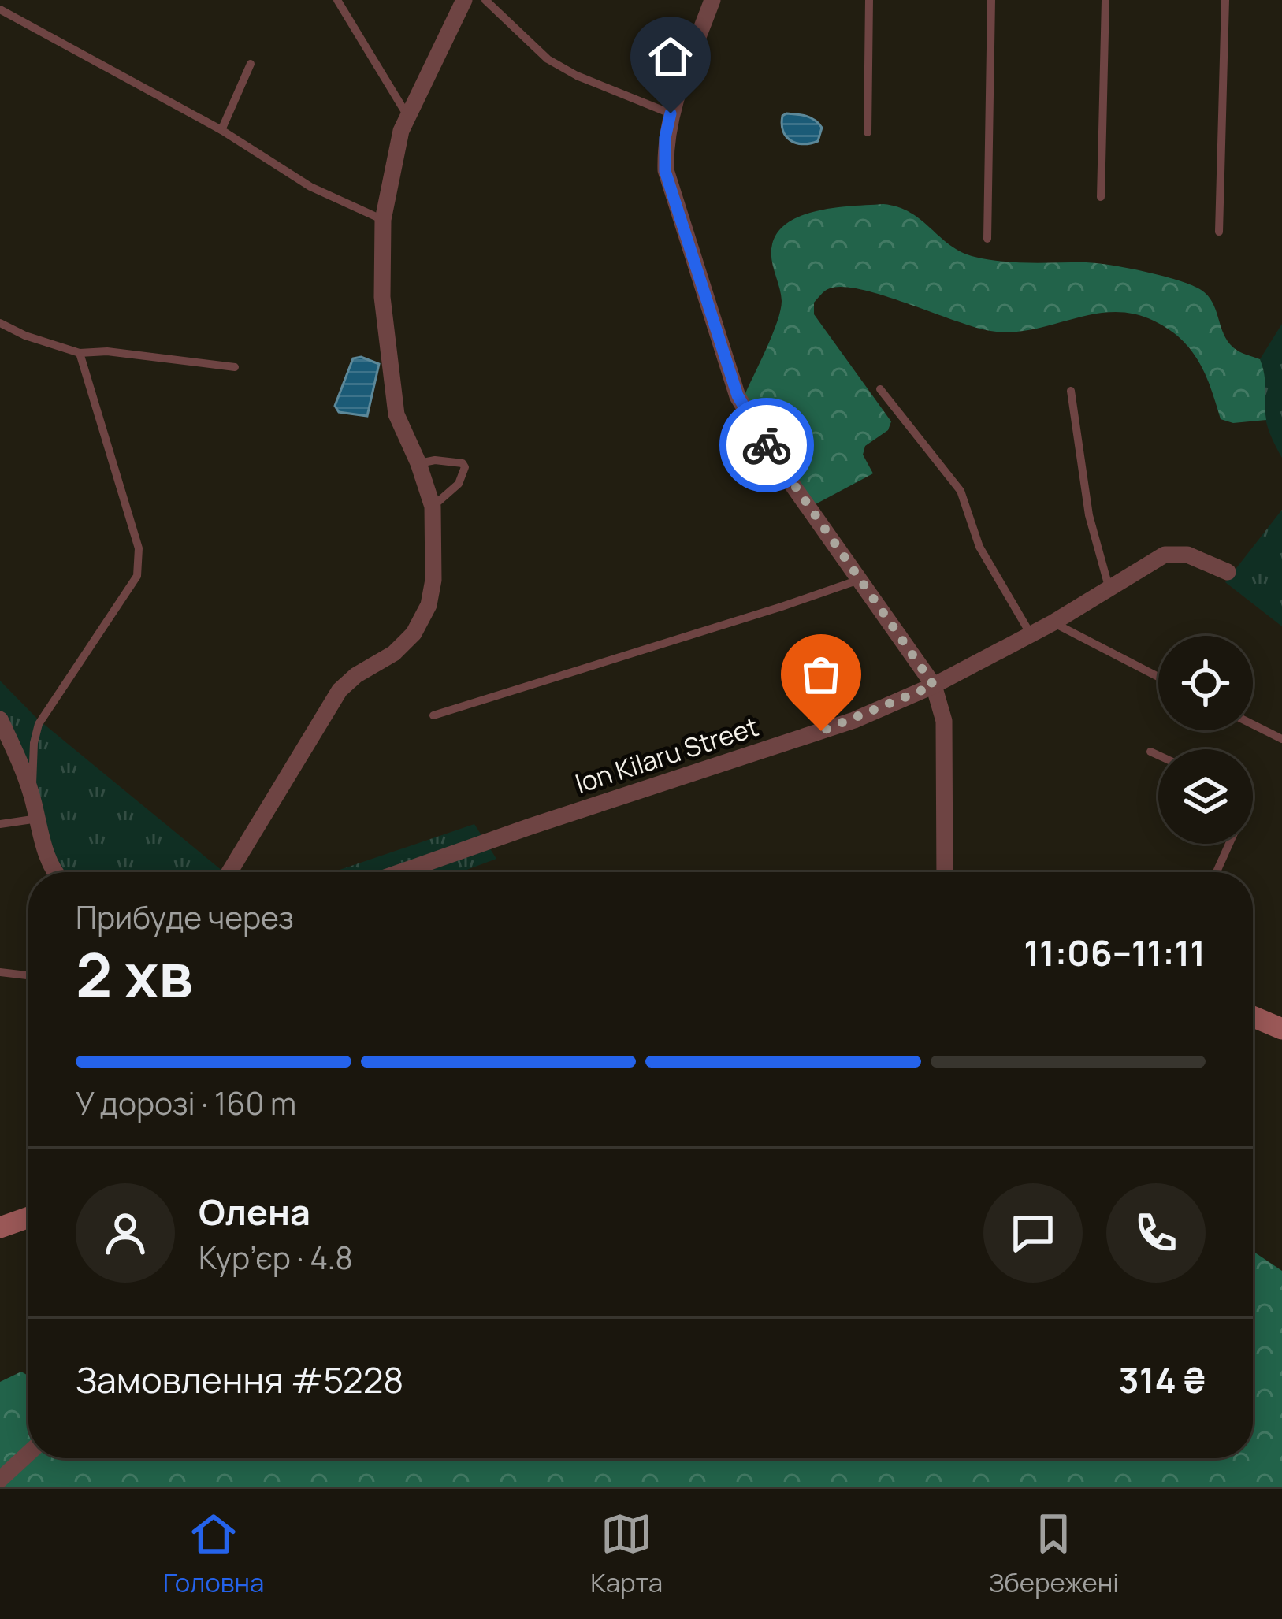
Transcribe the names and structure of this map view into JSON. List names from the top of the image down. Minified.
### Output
{"streets":{"street":["Ion Kilaru Street"]},"page":{"heading":["2 хв","Прибуде через","11:06–11:11"],"panel":["Олена","Кур’єр · 4.8","Замовлення #5228","314 ₴"],"bar":"У дорозі · 160 m","tabs":["Головна","Карта","Збережені"]}}
